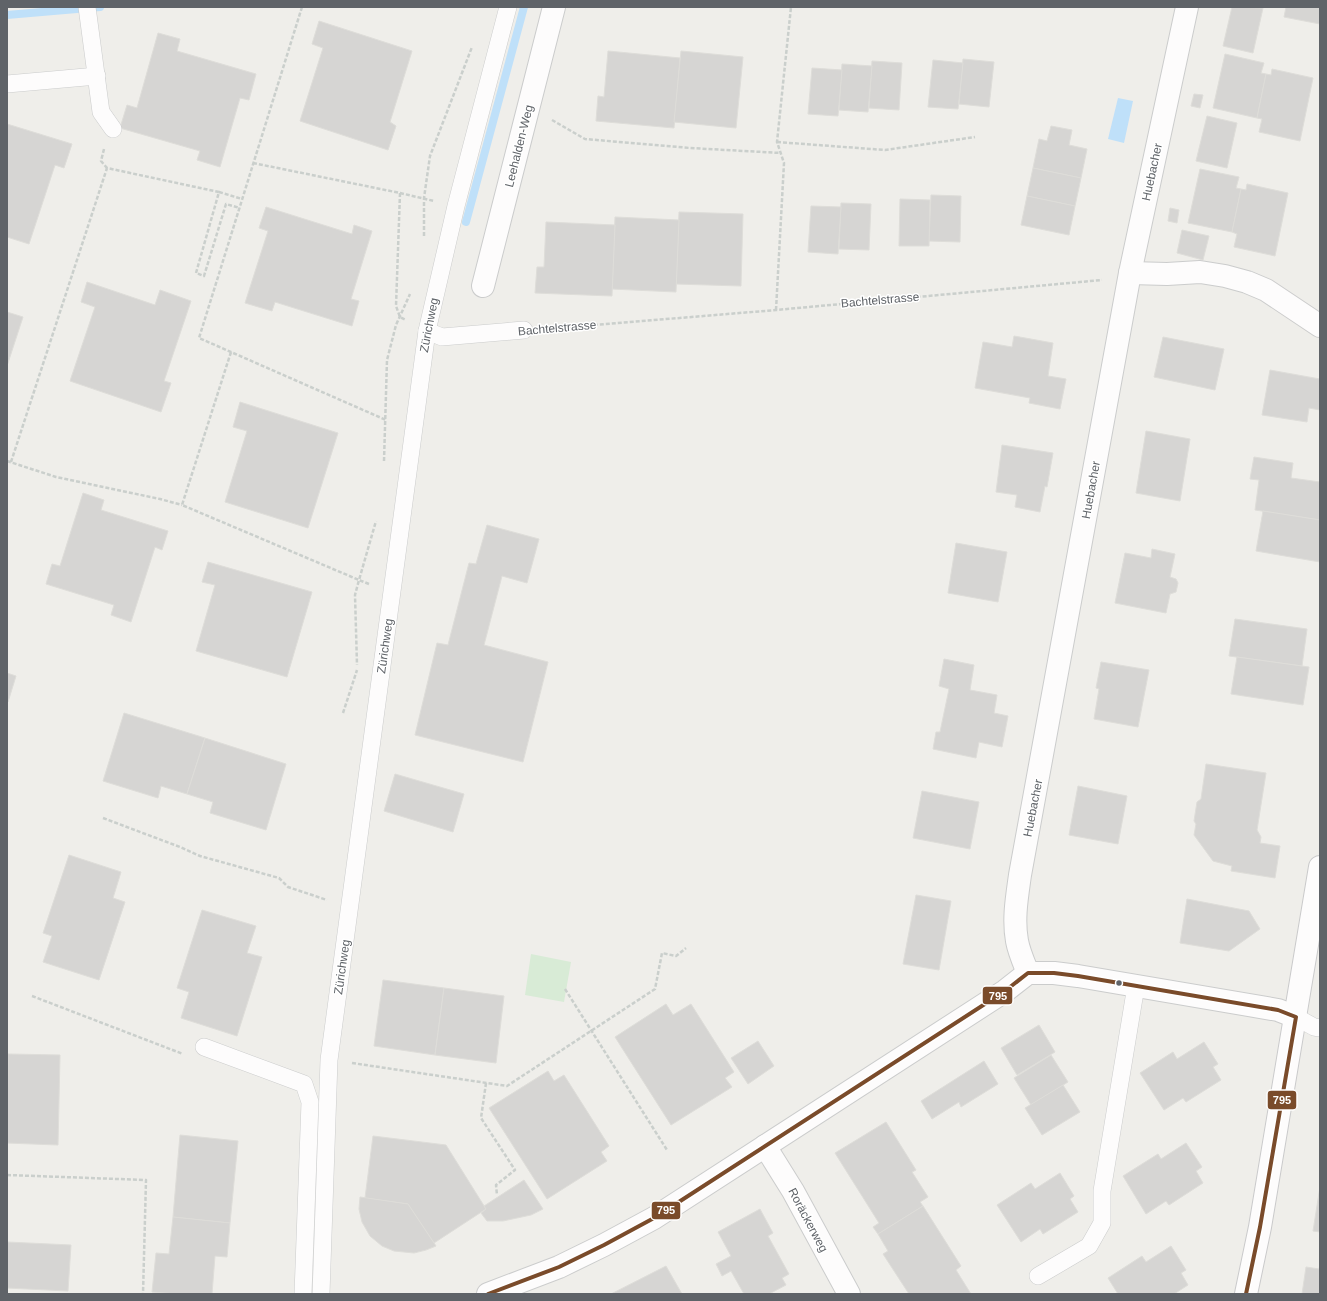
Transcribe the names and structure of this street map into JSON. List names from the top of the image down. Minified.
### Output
{"streets":{"street":["Leehalden-Weg","Huebacher","Roräckerweg"],"lane":["Bachtelstrasse","Zürichweg"]},"crossings":[["Huebacher","Bachtelstrasse"],["Bachtelstrasse","Zürichweg"]],"lines":["transit line 795"]}
